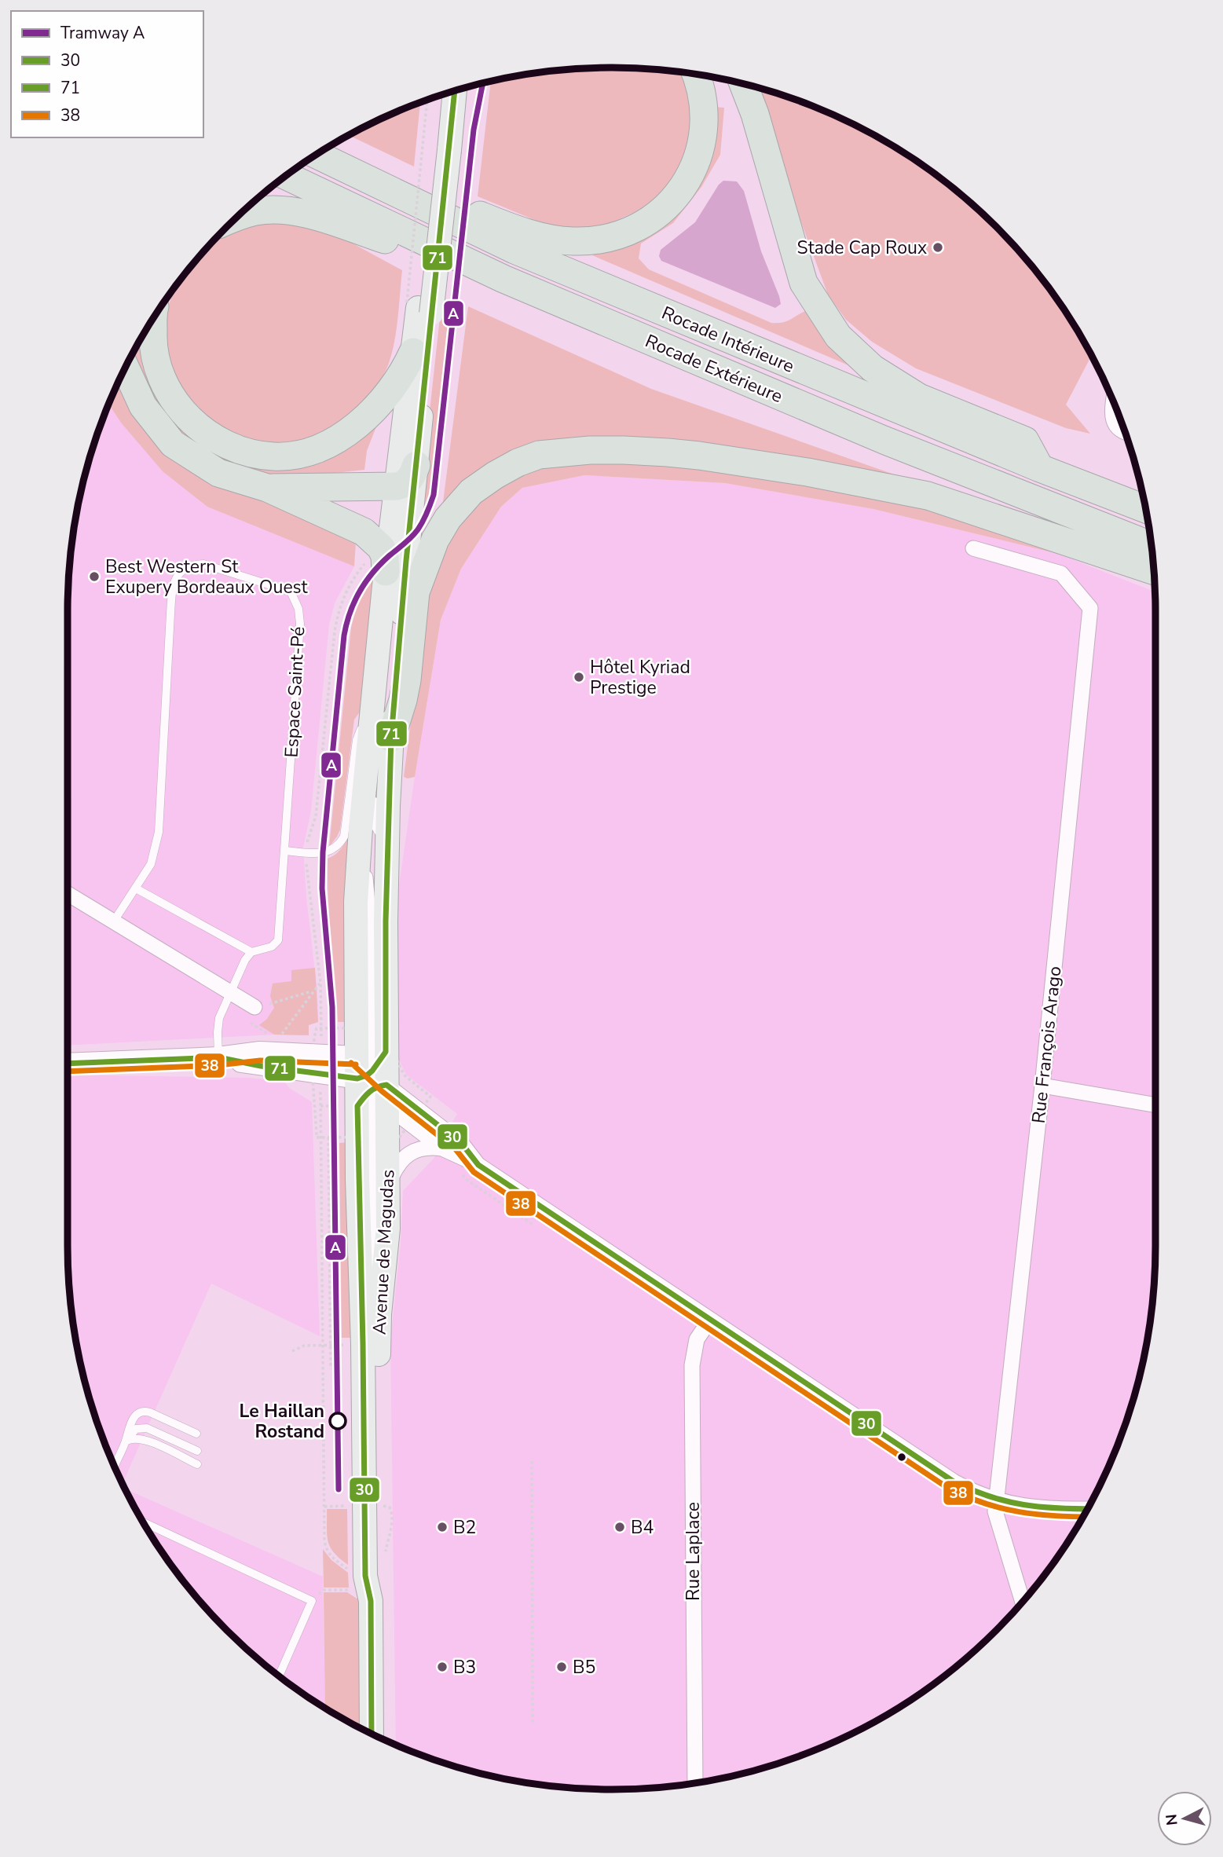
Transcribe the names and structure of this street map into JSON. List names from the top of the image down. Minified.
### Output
{"streets":{"highway":["Rocade Intérieure","Rocade Extérieure"],"main road":["Avenue de Magudas"],"street":["Rue François Arago","Rue Laplace"],"lane":["Espace Saint-Pé"]},"places":["Stade Cap Roux","Best Western St Exupery Bordeaux Ouest","Hôtel Kyriad Prestige","Le Haillan Rostand","B2","B4","B3","B5"],"lines":["tram line A","transit line 71","transit line 38","transit line 30"],"legend":["Tramway A","30","71","38"],"north":"left"}
